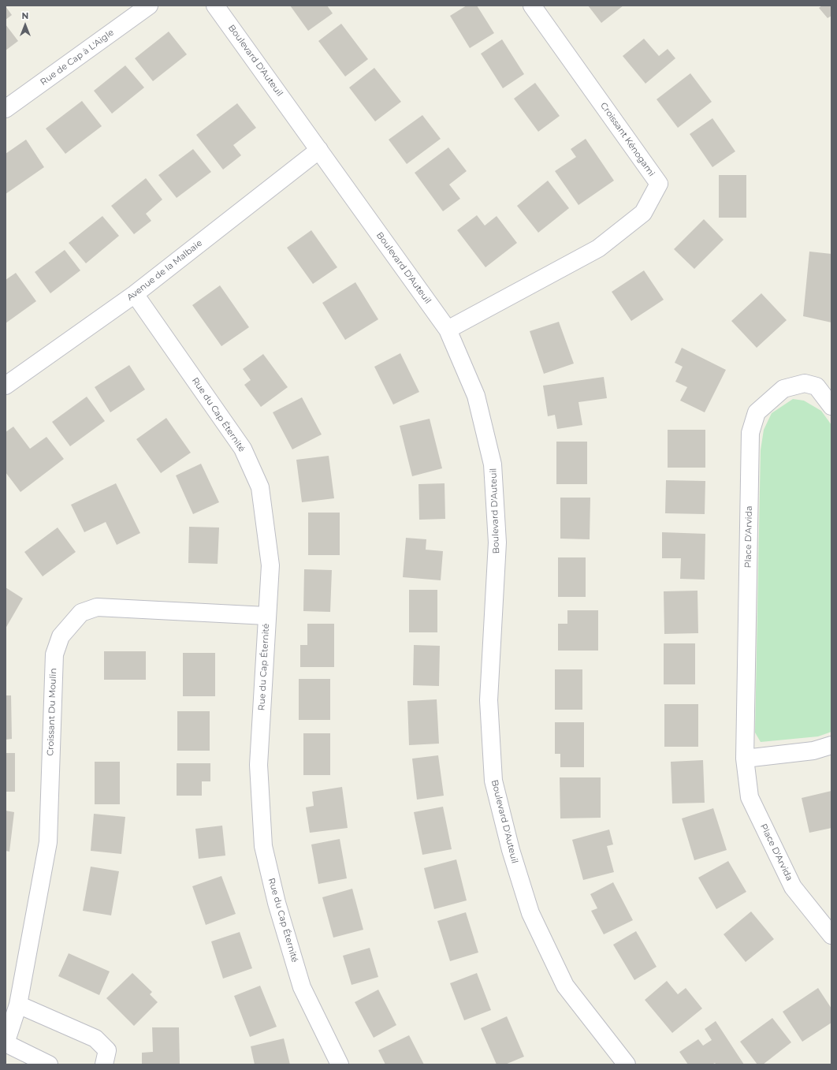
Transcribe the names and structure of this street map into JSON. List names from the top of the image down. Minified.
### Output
{"streets":{"street":["Rue de Cap à L'Aigle","Boulevard D'Auteuil","Croissant Kénogami","Avenue de la Malbaie","Rue du Cap Éternité","Place D'Arvida","Croissant Du Moulin"]},"crossings":[["Boulevard D'Auteuil","Croissant Kénogami"],["Boulevard D'Auteuil","Avenue de la Malbaie"],["Avenue de la Malbaie","Rue du Cap Éternité"],["Rue du Cap Éternité","Croissant Du Moulin"]],"north":"top"}
